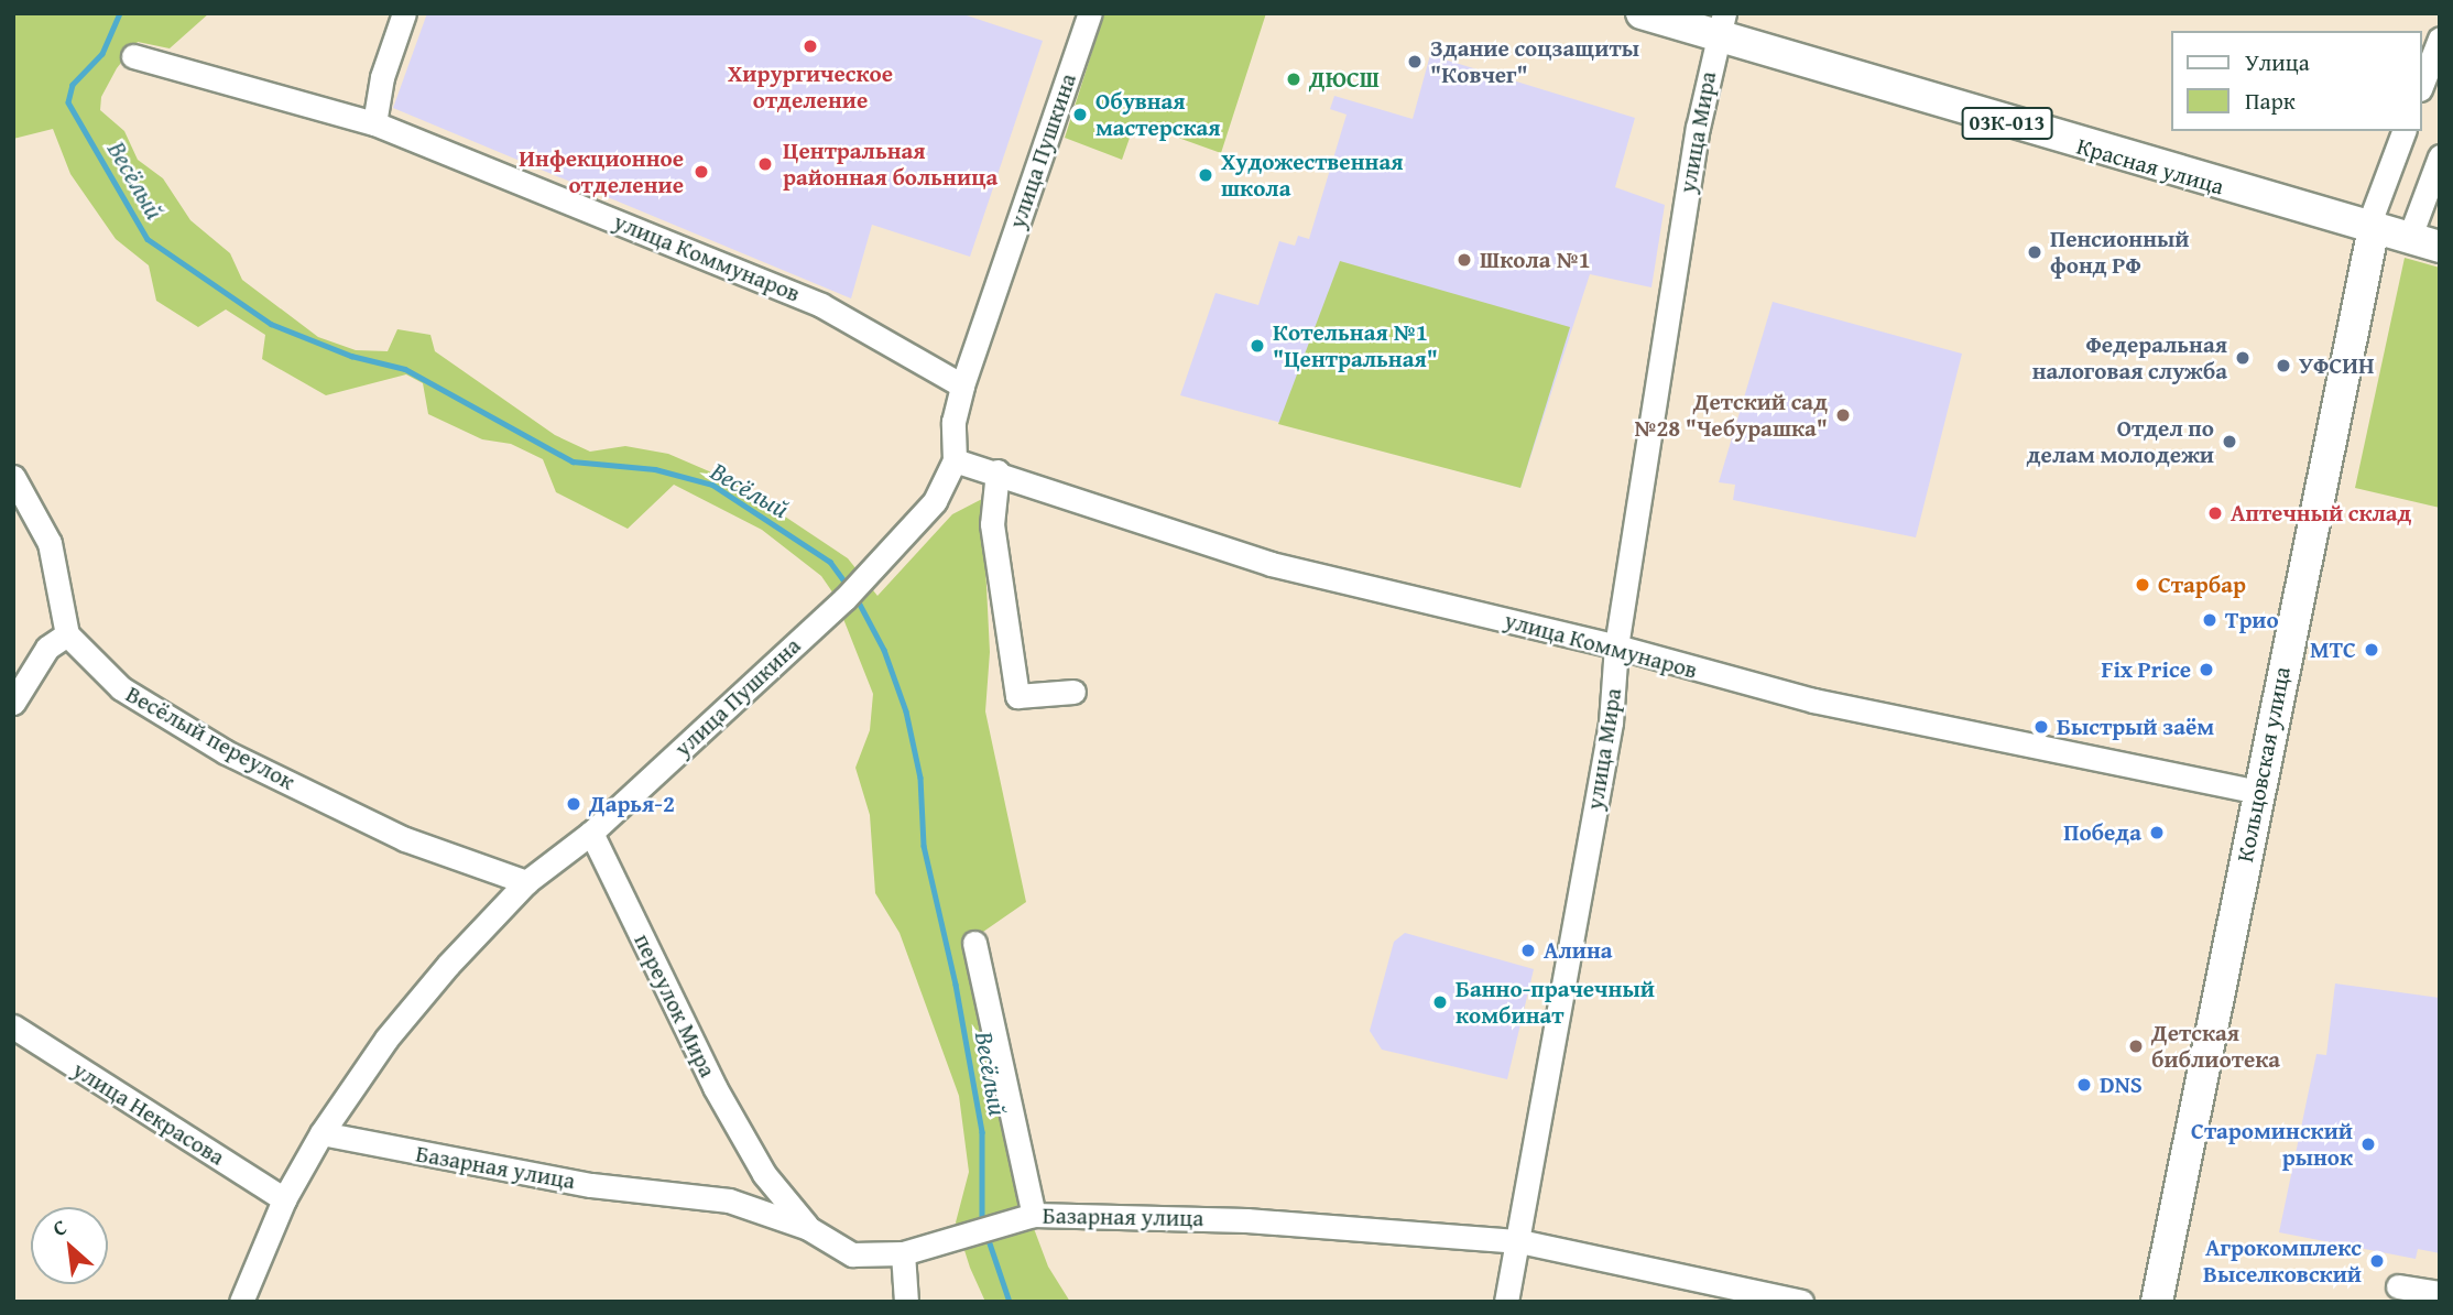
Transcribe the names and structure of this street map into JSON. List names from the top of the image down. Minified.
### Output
{"streets":{"main road":["03К-013","Красная улица","Кольцовская улица"],"street":["улица Мира","улица Пушкина","улица Коммунаров","Весёлый переулок","переулок Мира","улица Некрасова","Базарная улица"]},"crossings":[["улица Мира","Красная улица"],["улица Мира","улица Коммунаров"],["улица Мира","Базарная улица"],["улица Пушкина","улица Коммунаров"],["улица Пушкина","Весёлый переулок"],["улица Пушкина","переулок Мира"],["улица Пушкина","улица Некрасова"],["улица Пушкина","Базарная улица"],["Красная улица","Кольцовская улица"],["улица Коммунаров","Кольцовская улица"],["переулок Мира","Базарная улица"]],"water":["Весёлый"],"places":["Хирургическое отделение","Здание соцзащиты \"Ковчег\"","ДЮСШ","Обувная мастерская","Центральная районная больница","Инфекционное отделение","Художественная школа","Пенсионный фонд РФ","Школа №1","Котельная №1 \"Центральная\"","Федеральная налоговая служба","УФСИН","Детский сад №28 \"Чебурашка\"","Отдел по делам молодежи","Аптечный склад","Старбар","Трио","МТС","Fix Price","Быстрый заём","Дарья-2","Победа","Алина","Банно-прачечный комбинат","Детская библиотека","DNS","Староминский рынок","Агрокомплекс Выселковский"],"legend":["Улица","Парк"],"north":"top left"}
